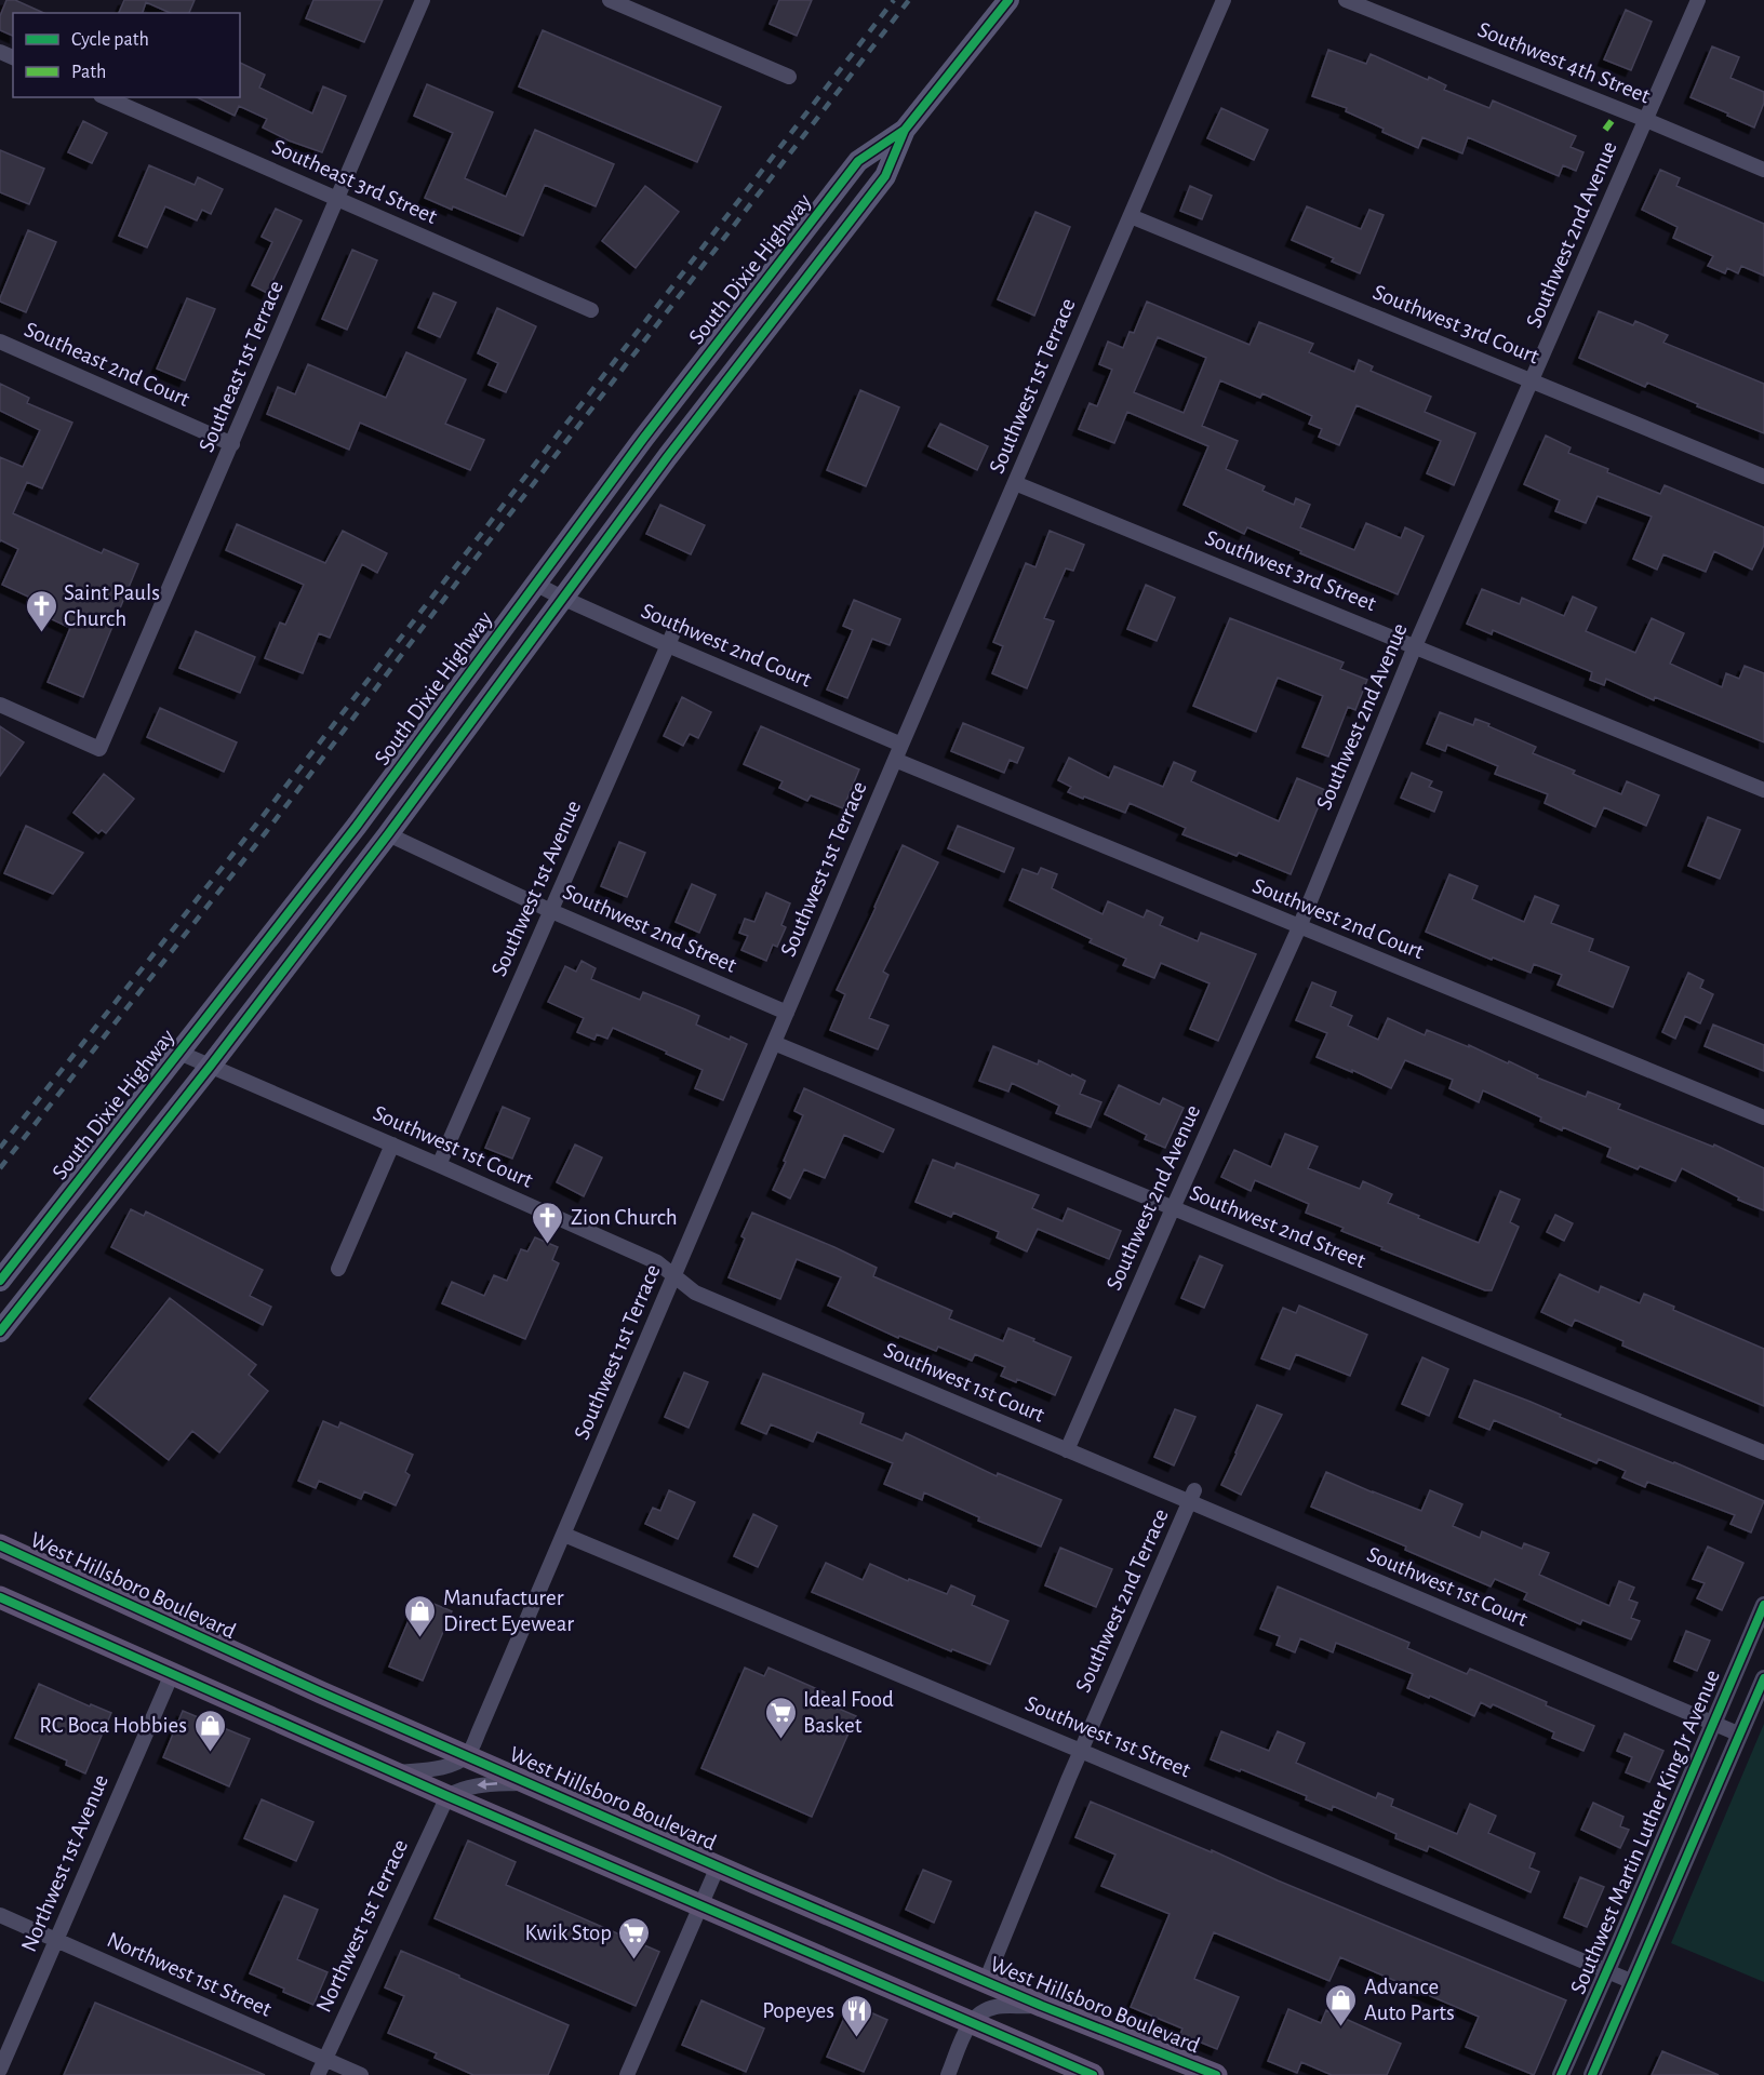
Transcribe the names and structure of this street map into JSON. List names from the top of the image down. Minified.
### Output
{"streets":{"main road":["South Dixie Highway","West Hillsboro Boulevard"],"street":["Southwest 4th Street","Southeast 3rd Street","Southwest 2nd Avenue","Southwest 3rd Court","Southeast 2nd Court","Southeast 1st Terrace","Southwest 1st Terrace","Southwest 3rd Street","Southwest 2nd Court","Southwest 1st Avenue","Southwest 2nd Street","Southwest 1st Court","Southwest 2nd Terrace","Southwest 1st Street","Southwest Martin Luther King Jr Avenue","Northwest 1st Avenue","Northwest 1st Terrace","Northwest 1st Street"]},"crossings":[["Southwest 4th Street","Southwest 2nd Avenue"],["Southeast 3rd Street","Southeast 1st Terrace"],["Southwest 2nd Avenue","Southwest 3rd Court"],["Southwest 2nd Avenue","Southwest 3rd Street"],["Southwest 2nd Avenue","Southwest 2nd Court"],["Southwest 2nd Avenue","Southwest 2nd Street"],["Southwest 2nd Avenue","Southwest 1st Court"],["South Dixie Highway","Southwest 2nd Court"],["South Dixie Highway","Southwest 2nd Street"],["South Dixie Highway","Southwest 1st Court"],["Southwest 3rd Court","Southwest 1st Terrace"],["Southeast 2nd Court","Southeast 1st Terrace"],["Southwest 1st Terrace","Southwest 3rd Street"],["Southwest 1st Terrace","Southwest 2nd Court"],["Southwest 1st Terrace","Southwest 2nd Street"],["Southwest 1st Terrace","Southwest 1st Court"],["Southwest 1st Terrace","West Hillsboro Boulevard"],["Southwest 1st Terrace","Southwest 1st Street"],["Southwest 2nd Court","Southwest 1st Avenue"],["Southwest 1st Avenue","Southwest 2nd Street"],["Southwest 1st Avenue","Southwest 1st Court"],["Southwest 1st Court","Southwest 2nd Terrace"],["Southwest 1st Court","Southwest Martin Luther King Jr Avenue"],["West Hillsboro Boulevard","Southwest 2nd Terrace"],["Southwest 2nd Terrace","Southwest 1st Street"],["Southwest 1st Street","Southwest Martin Luther King Jr Avenue"],["Northwest 1st Avenue","Northwest 1st Street"],["Northwest 1st Terrace","Northwest 1st Street"]],"places":{"church":["Saint Pauls Church","Zion Church"],"shop":["Manufacturer Direct Eyewear","RC Boca Hobbies","Advance Auto Parts"],"supermarket":["Ideal Food Basket","Kwik Stop"],"restaurant":["Popeyes"]},"legend":["Cycle path","Path"]}
